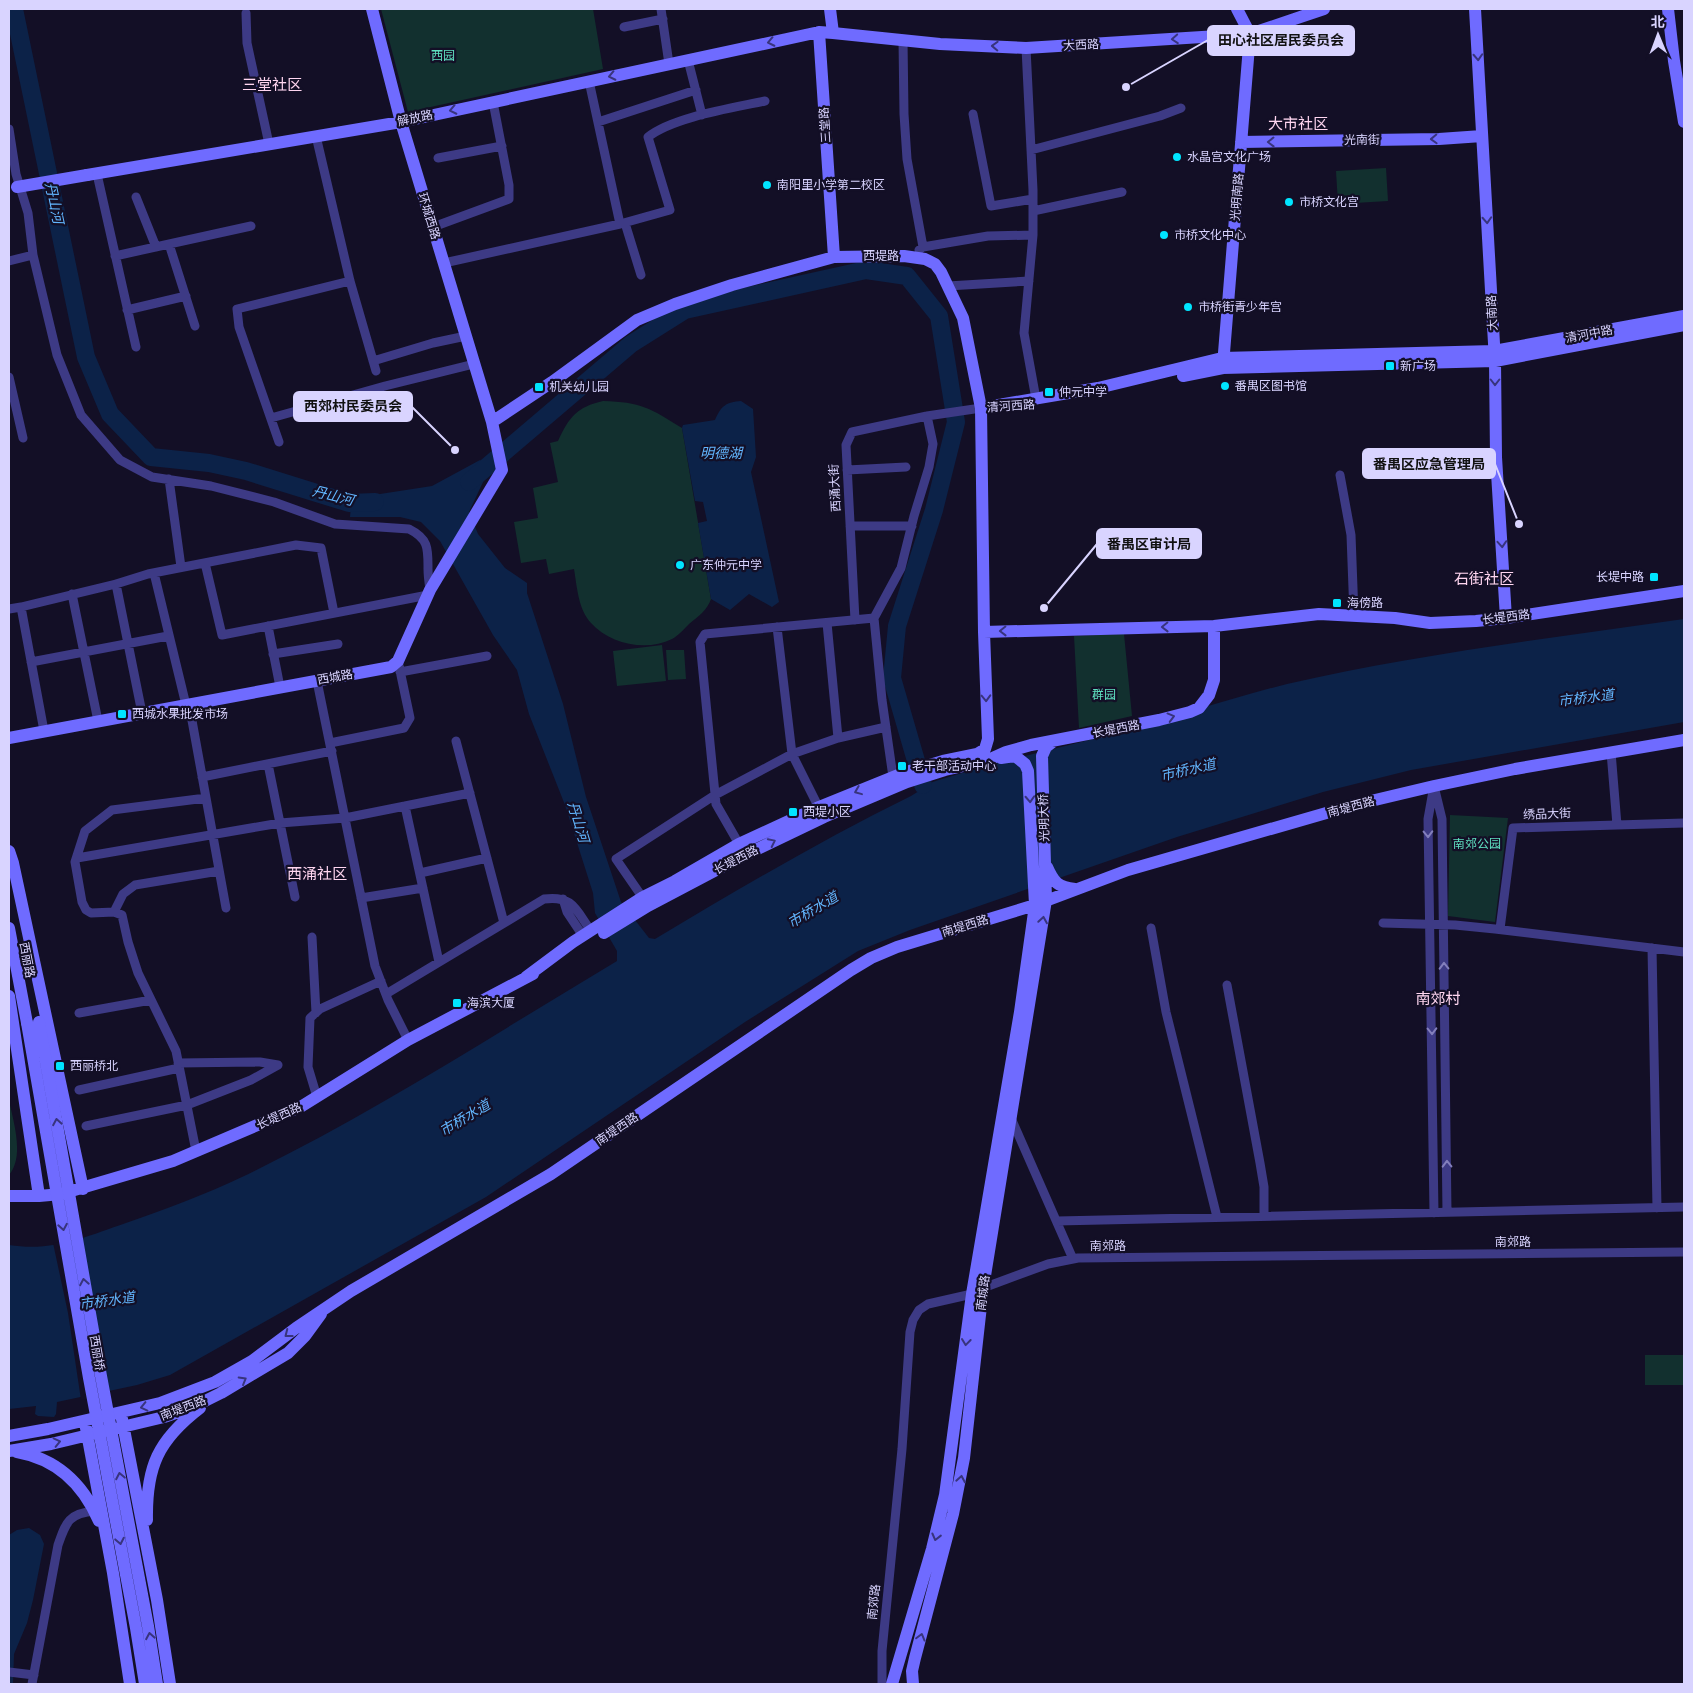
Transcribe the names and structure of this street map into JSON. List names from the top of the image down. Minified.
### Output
{"streets":{"street":["大西路","解放路","三堂路","光南街","光明南路","环城西路","西堤路","大南路","清河中路","清河西路","西涌大街","长堤西路","西城路","南堤西路","绣品大街","光明大桥","西丽路","南郊路","南城路","西丽桥"]},"crossings":[["大西路","光明南路"],["解放路","三堂路"],["解放路","环城西路"],["三堂路","西堤路"],["光南街","光明南路"],["光南街","大南路"],["光明南路","清河西路"],["环城西路","西堤路"],["西堤路","清河西路"],["西堤路","长堤西路"],["西堤路","光明大桥"],["大南路","清河中路"],["大南路","清河西路"],["大南路","长堤西路"],["清河中路","清河西路"],["长堤西路","光明大桥"],["南堤西路","光明大桥"],["南堤西路","南城路"],["光明大桥","南城路"],["西丽路","西丽桥"],["南郊路","南城路"]],"one_way":["光南街","大南路"],"districts":["三堂社区","大市社区","石街社区","西涌社区","南郊村"],"water":["丹山河","明德湖","市桥水道"],"parks":["西园","群园","南郊公园"],"places":{"other":["田心社区居民委员会","水晶宫文化广场","南阳里小学第二校区","市桥文化宫","市桥文化中心","市桥街青少年宫","番禺区图书馆","西郊村民委员会","番禺区应急管理局","广东仲元中学","番禺区审计局"],"transit":["新广场","机关幼儿园","仲元中学","长堤中路","海傍路","西城水果批发市场","老干部活动中心","西堤小区","海滨大厦","西丽桥北"]},"north":"top"}
